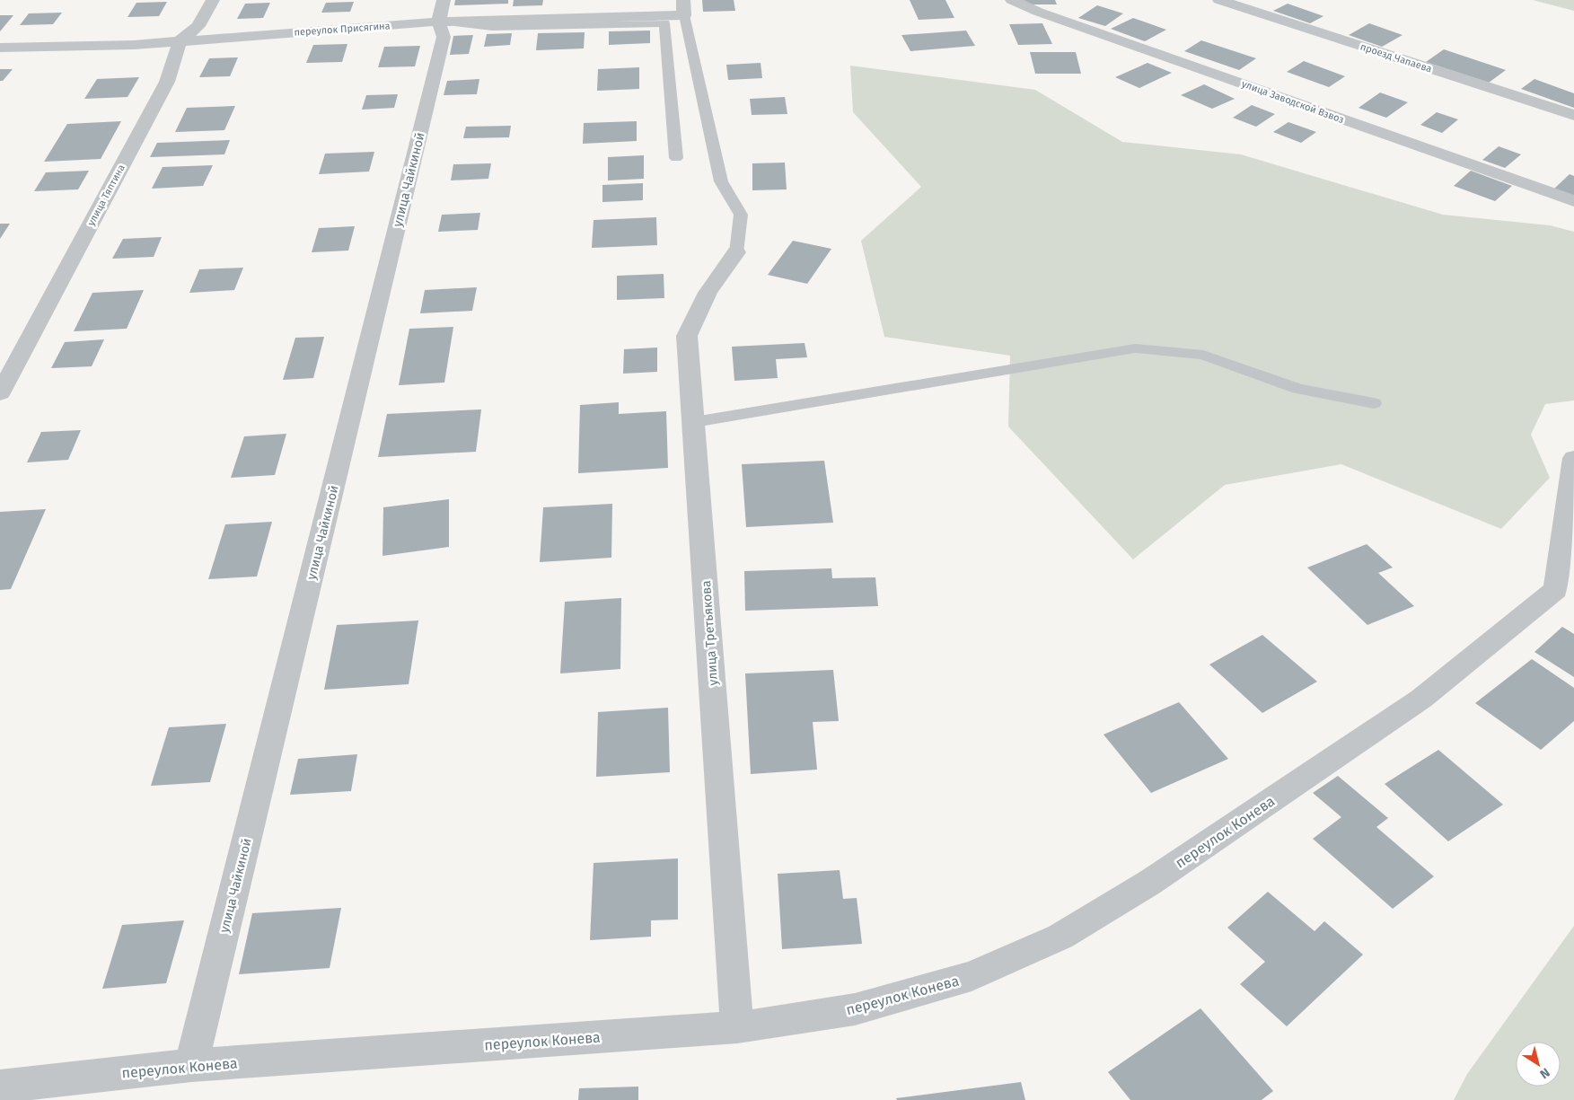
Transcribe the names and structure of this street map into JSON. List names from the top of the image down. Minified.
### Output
{"streets":{"street":["переулок Присягина","проезд Чапаева","улица Заводской Взвоз","улица Чайкиной","улица Тяптина","улица Третьякова","переулок Конева"]},"crossings":[["переулок Присягина","улица Чайкиной"],["переулок Присягина","улица Тяптина"],["улица Чайкиной","переулок Конева"],["улица Третьякова","переулок Конева"]],"north":"bottom right"}
